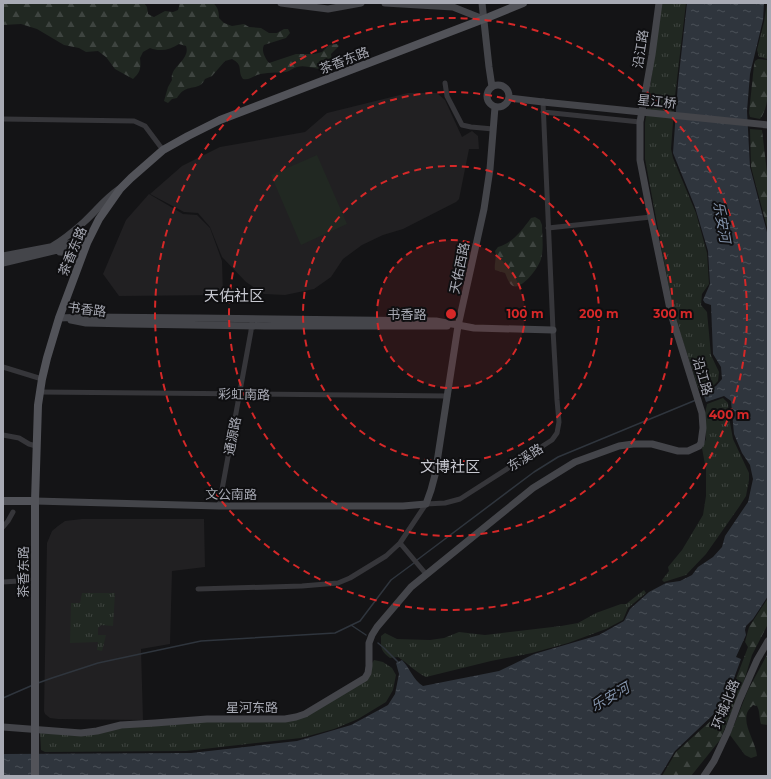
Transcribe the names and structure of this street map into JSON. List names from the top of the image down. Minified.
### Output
{"streets":{"main road":["茶香东路"],"street":["沿江路","星江桥","天佑西路","书香路","彩虹南路","通源路","东溪路","文公南路","环城北路","星河东路"]},"crossings":[["沿江路","星河东路"],["茶香东路","书香路"],["茶香东路","彩虹南路"],["茶香东路","文公南路"],["茶香东路","星河东路"],["星江桥","天佑西路"],["星江桥","东溪路"],["天佑西路","书香路"],["天佑西路","彩虹南路"],["天佑西路","东溪路"],["天佑西路","文公南路"],["书香路","通源路"],["书香路","东溪路"],["彩虹南路","通源路"],["通源路","文公南路"],["东溪路","文公南路"]],"districts":["天佑社区","文博社区"],"water":["乐安河"],"rings":["100 m","200 m","300 m","400 m"]}
